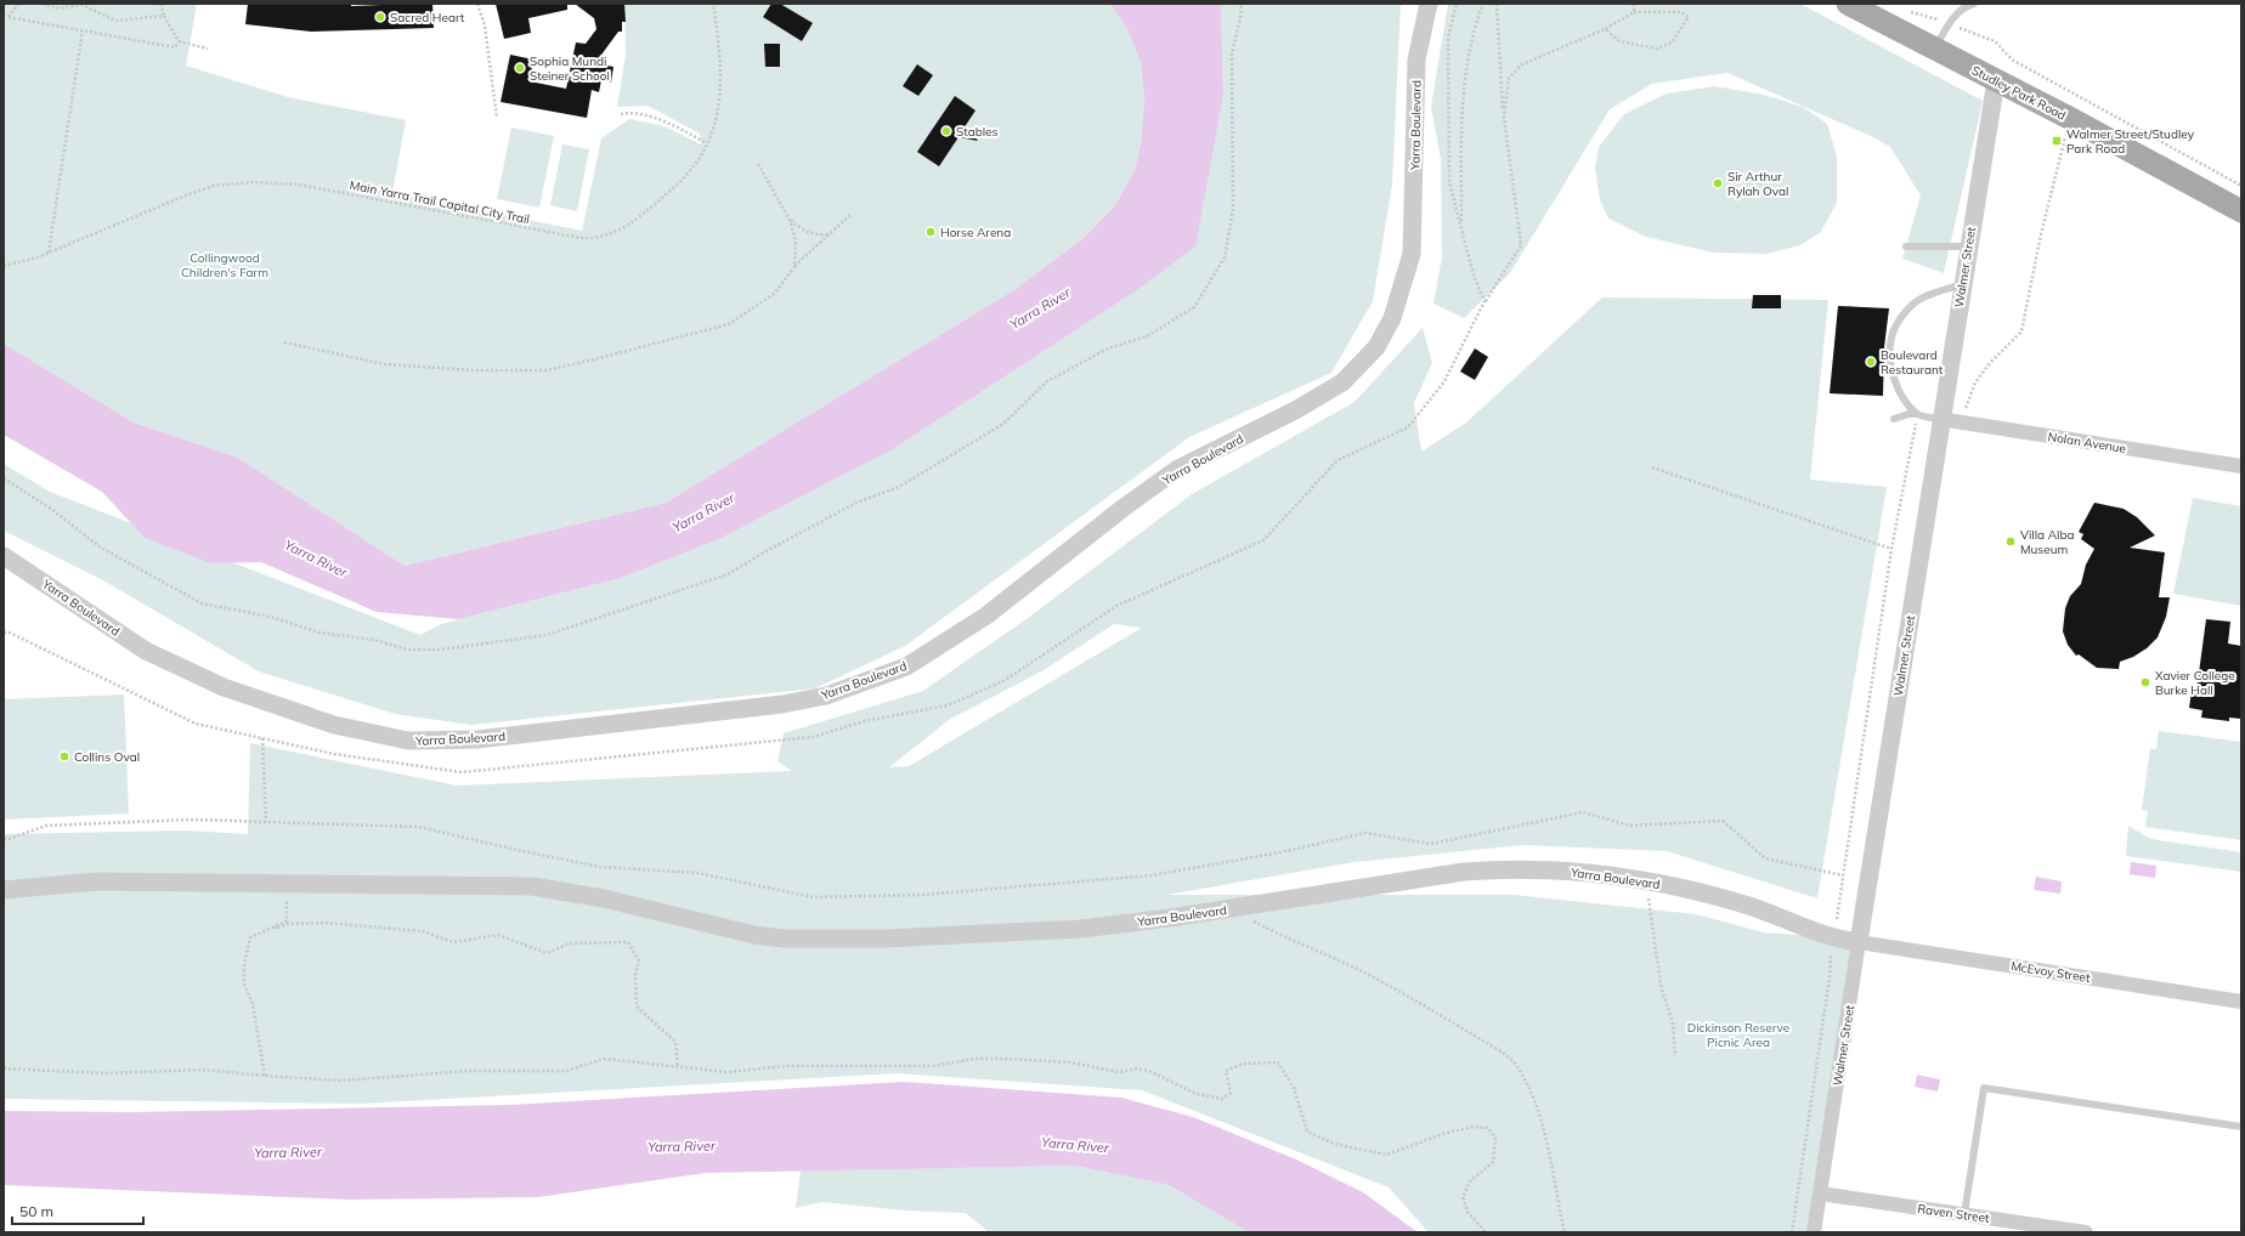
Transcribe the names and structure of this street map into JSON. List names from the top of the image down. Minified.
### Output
{"streets":{"main road":["Studley Park Road"],"street":["Yarra Boulevard","Walmer Street","Nolan Avenue","McEvoy Street","Raven Street"],"path":["Main Yarra Trail Capital City Trail"]},"crossings":[["Studley Park Road","Walmer Street"],["Yarra Boulevard","Walmer Street"],["Yarra Boulevard","McEvoy Street"],["Walmer Street","Nolan Avenue"],["Walmer Street","McEvoy Street"],["Walmer Street","Raven Street"]],"water":["Yarra River"],"parks":["Collingwood Children's Farm","Dickinson Reserve Picnic Area"],"places":{"other":["Sacred Heart","Sophia Mundi Steiner School","Stables","Sir Arthur Rylah Oval","Horse Arena","Boulevard Restaurant","Villa Alba Museum","Xavier College Burke Hall","Collins Oval"],"transit":["Walmer Street/Studley Park Road"]},"scale_bar":"50 m"}
